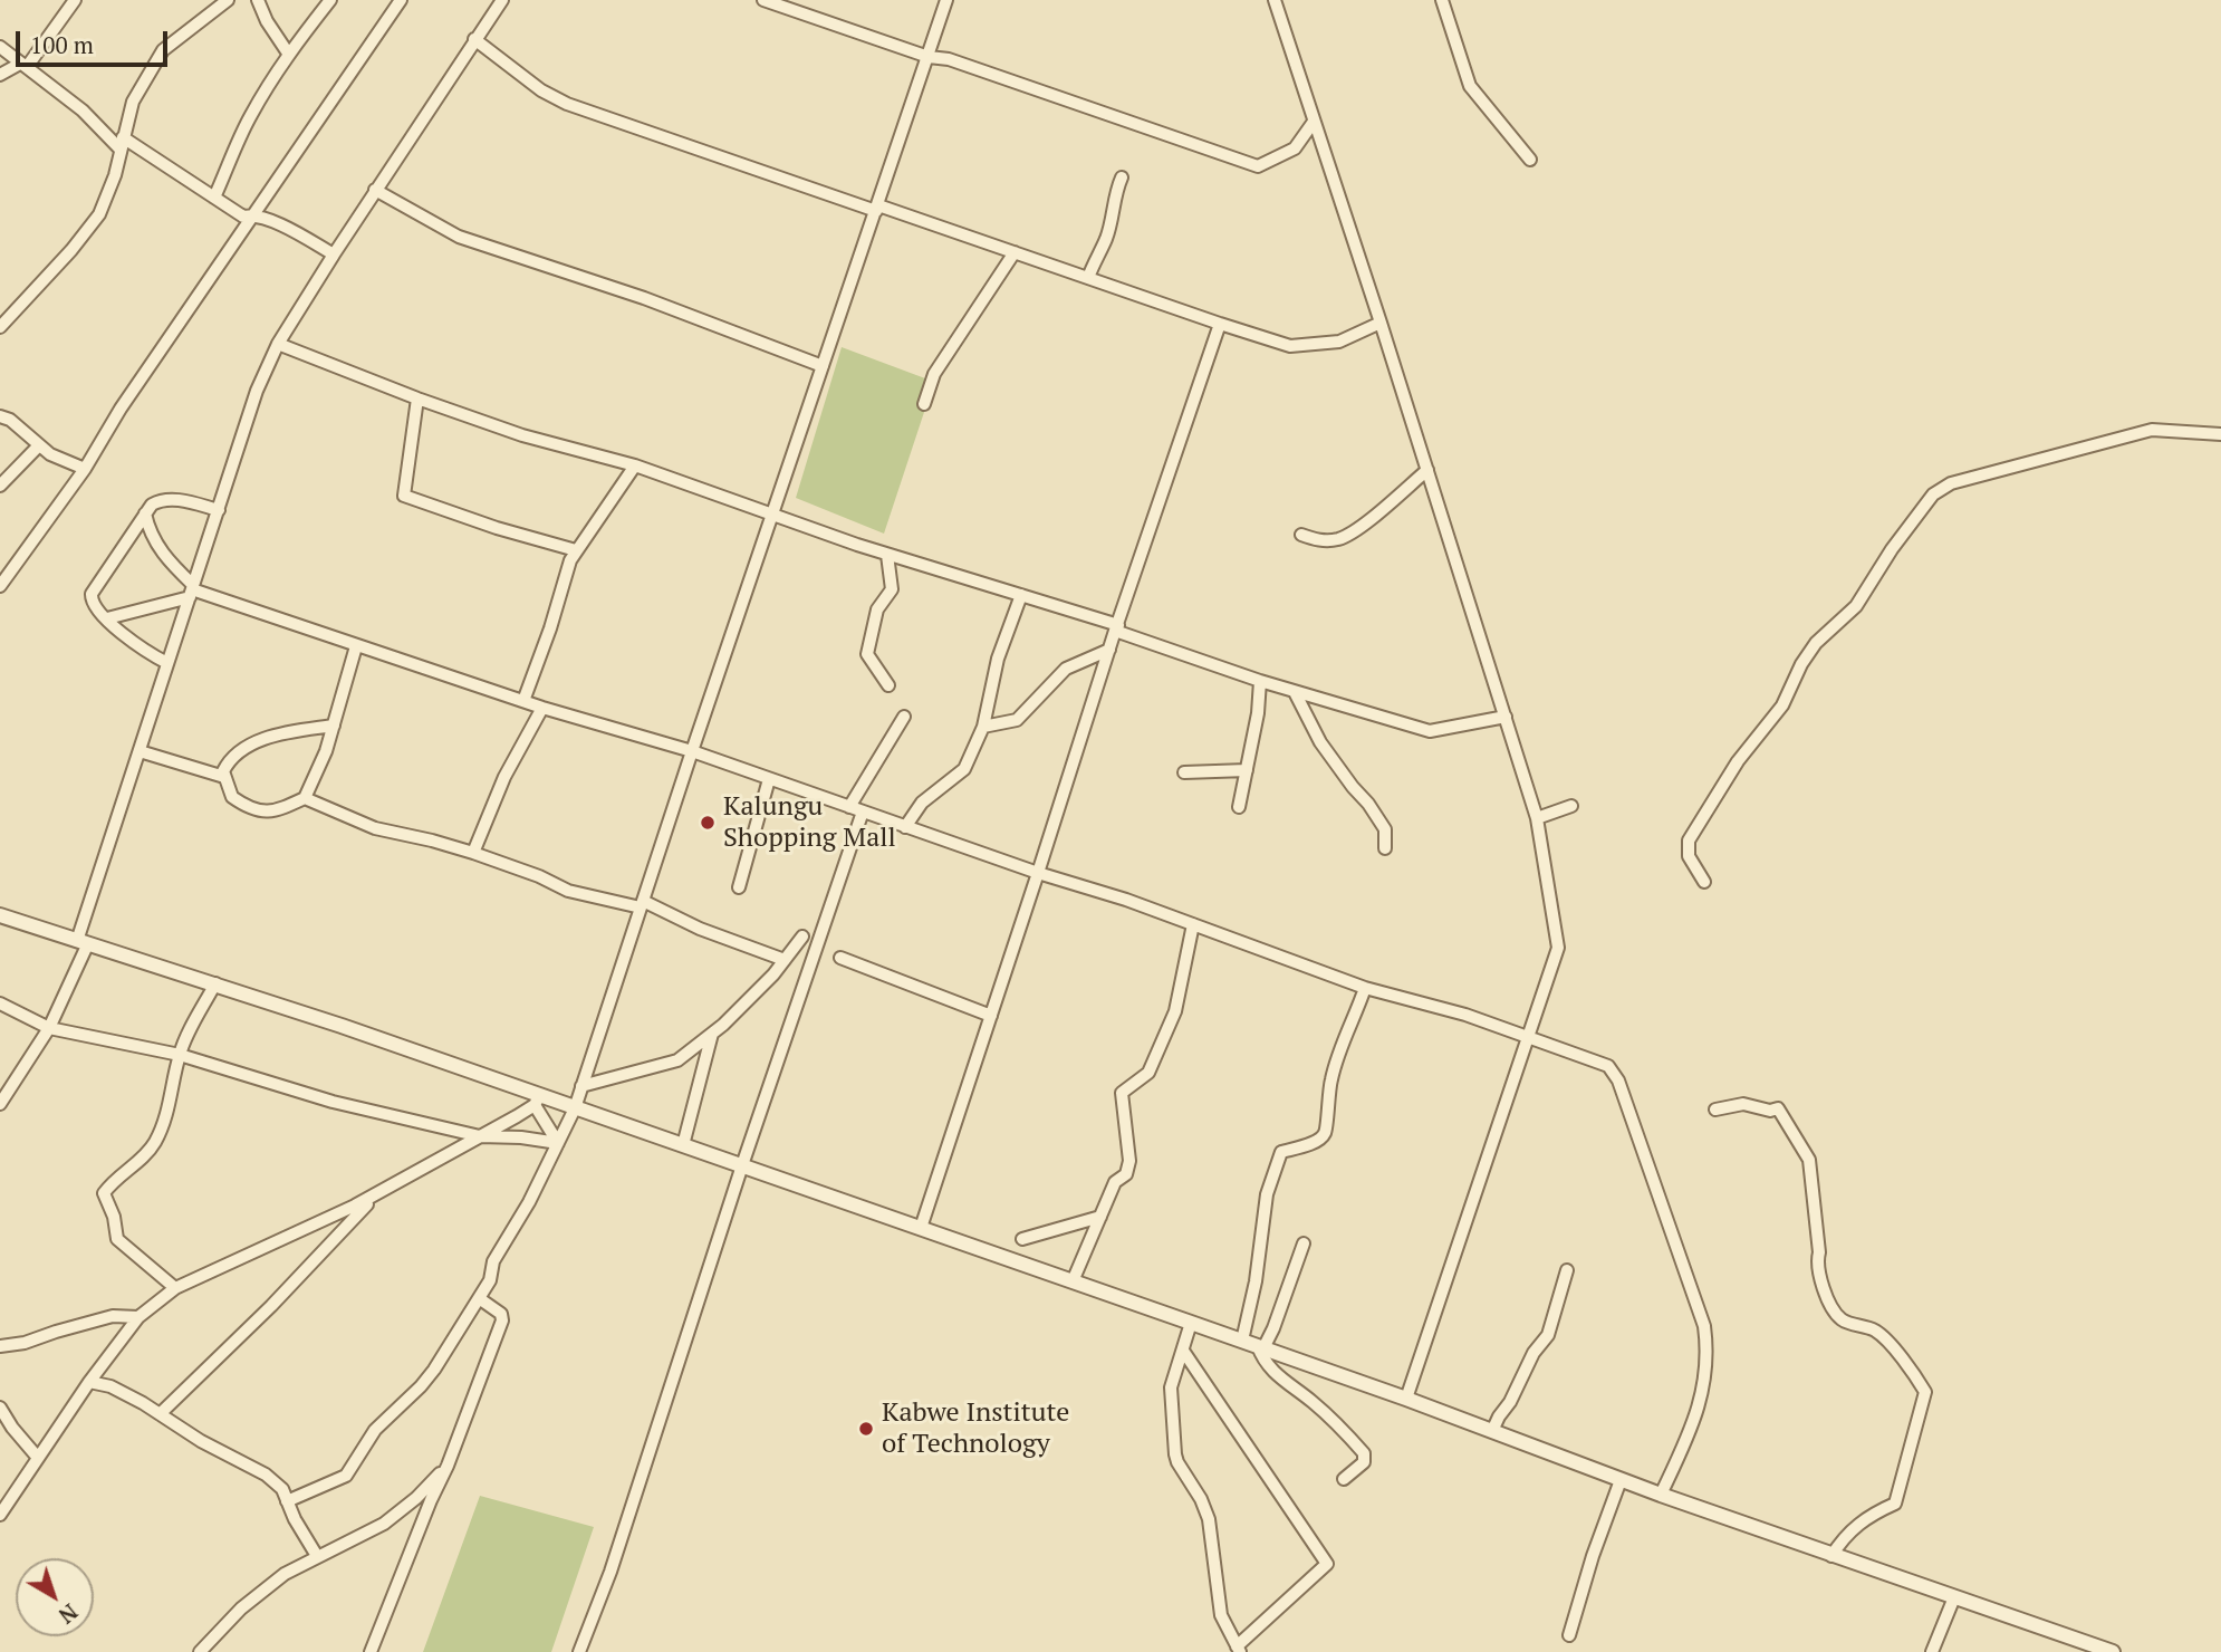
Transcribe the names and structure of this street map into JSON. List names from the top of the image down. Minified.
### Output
{"places":["Kalungu Shopping Mall","Kabwe Institute of Technology"],"scale_bar":"100 m","north":"bottom right"}
